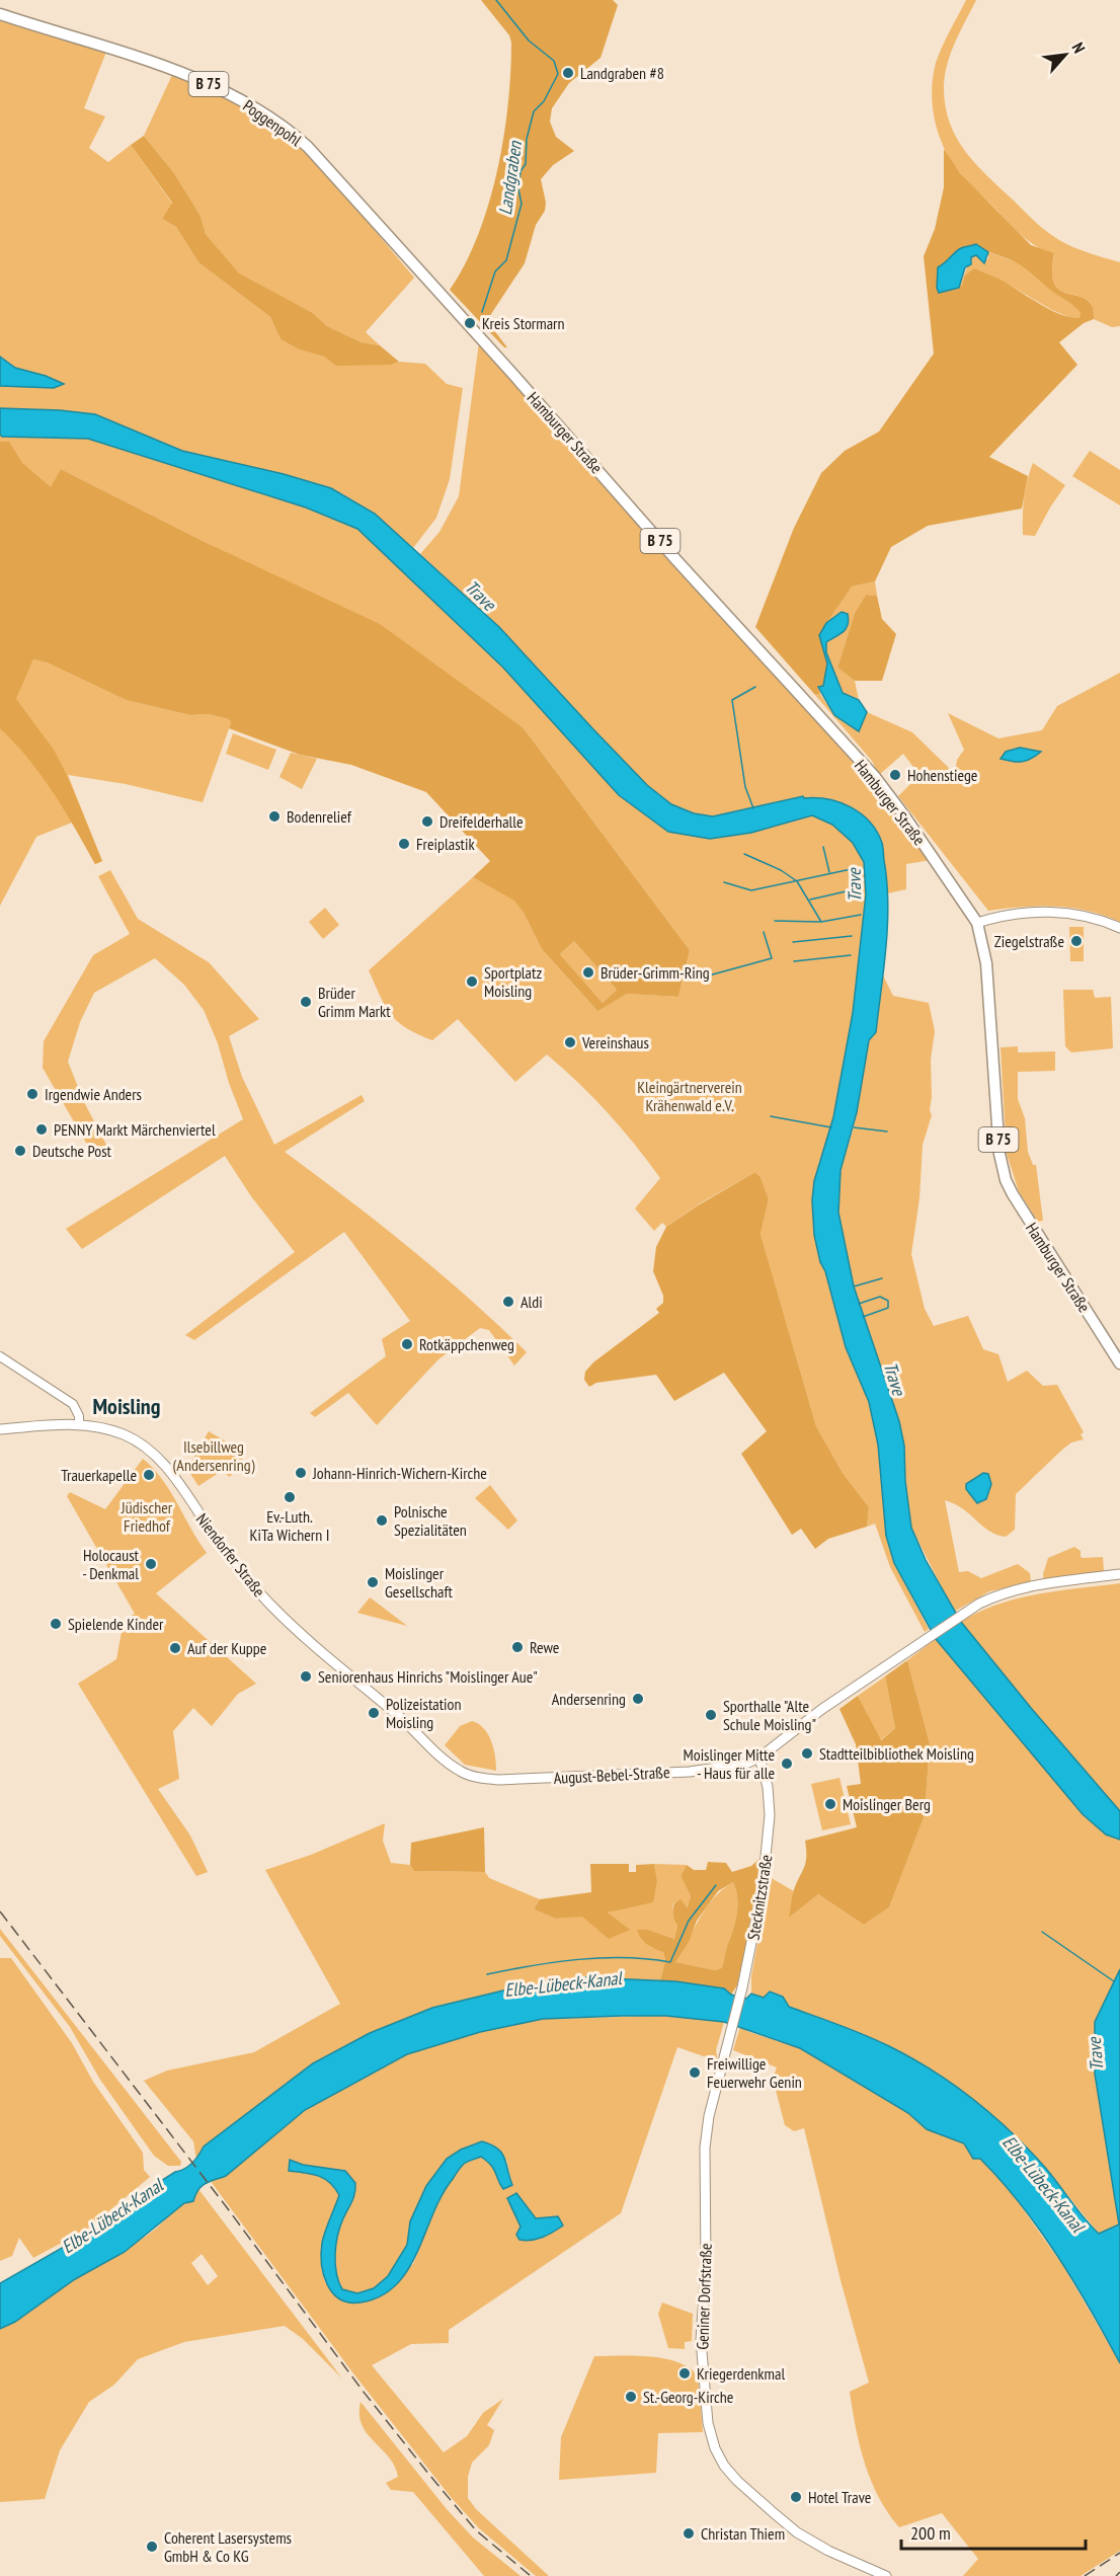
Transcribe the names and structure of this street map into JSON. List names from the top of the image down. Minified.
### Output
{"streets":{"main road":["B 75","Poggenpohl","Hamburger Straße","Niendorfer Straße","August-Bebel-Straße","Stecknitzstraße","Geniner Dorfstraße"]},"crossings":[["Poggenpohl","Hamburger Straße"],["Niendorfer Straße","August-Bebel-Straße"],["August-Bebel-Straße","Stecknitzstraße"],["Stecknitzstraße","Geniner Dorfstraße"]],"districts":["Moisling"],"water":["Landgraben","Trave","Elbe-Lübeck-Kanal"],"parks":["Kleingärtnerverein Krähenwald e.V.","Ilsebillweg (Andersenring)","Jüdischer Friedhof"],"places":["Landgraben #8","Kreis Stormarn","Hohenstiege","Bodenrelief","Dreifelderhalle","Freiplastik","Ziegelstraße","Brüder-Grimm-Ring","Sportplatz Moisling","Brüder Grimm Markt","Vereinshaus","Irgendwie Anders","PENNY Markt Märchenviertel","Deutsche Post","Aldi","Rotkäppchenweg","Johann-Hinrich-Wichern-Kirche","Trauerkapelle","Ev.-Luth. KiTa Wichern I","Polnische Spezialitäten","Holocaust - Denkmal","Moislinger Gesellschaft","Spielende Kinder","Rewe","Auf der Kuppe","Seniorenhaus Hinrichs \"Moislinger Aue\"","Andersenring","Polizeistation Moisling","Sporthalle \"Alte Schule Moisling\"","Stadtteilbibliothek Moisling","Moislinger Mitte - Haus für alle","Moislinger Berg","Freiwillige Feuerwehr Genin","Kriegerdenkmal","St.-Georg-Kirche","Hotel Trave","Christan Thiem","Coherent Lasersystems GmbH & Co KG"],"scale_bar":"200 m","north":"top right"}
